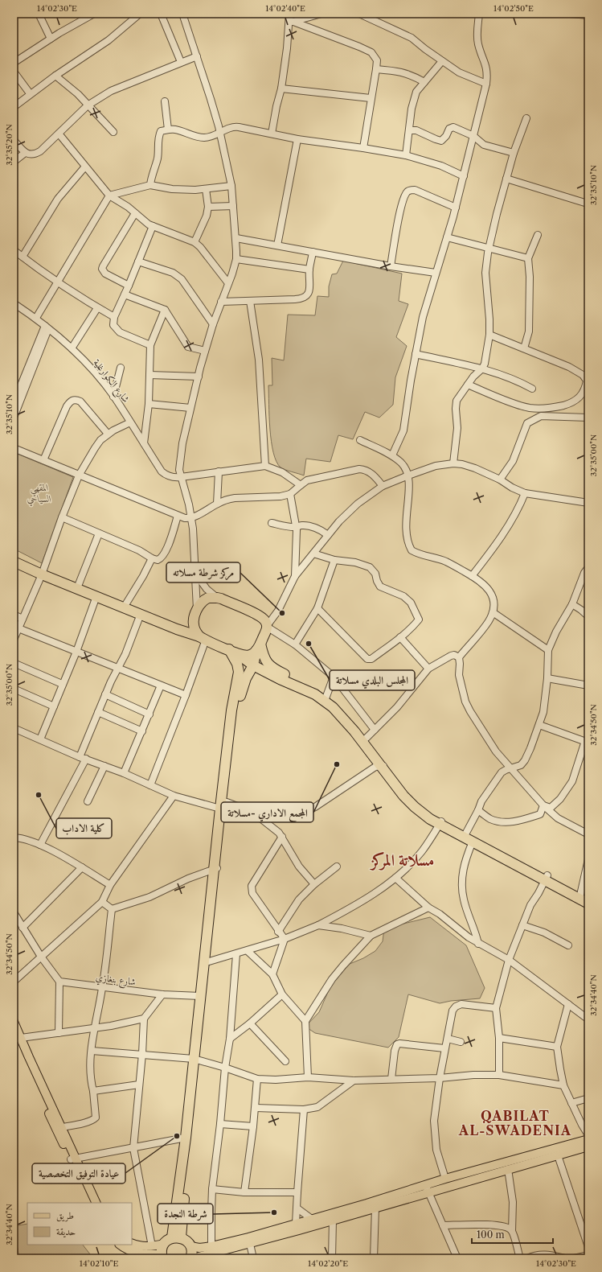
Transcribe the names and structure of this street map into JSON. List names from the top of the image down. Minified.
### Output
{"streets":{"street":["شارع الكوارغلية","شارع بنغازي"]},"districts":["مسلاتة المركز","QABILAT AL-SWADENIA"],"parks":["المقهي السياحي"],"places":["مركز شرطة مسلاته","المجلس البلدي مسلاتة","المجمع الاداري -مسلاتة","كلية الاداب","عيادة التوفيق التخصصية","شرطة النجدة"],"legend":["طريق","حديقة"],"scale_bar":"100 m","coordinates":["14°02'30\"E","14°02'40\"E","14°02'50\"E","32°35'20\"N","32°35'10\"N","32°35'00\"N","32°34'50\"N","32°34'40\"N","14°02'10\"E","14°02'20\"E"]}
